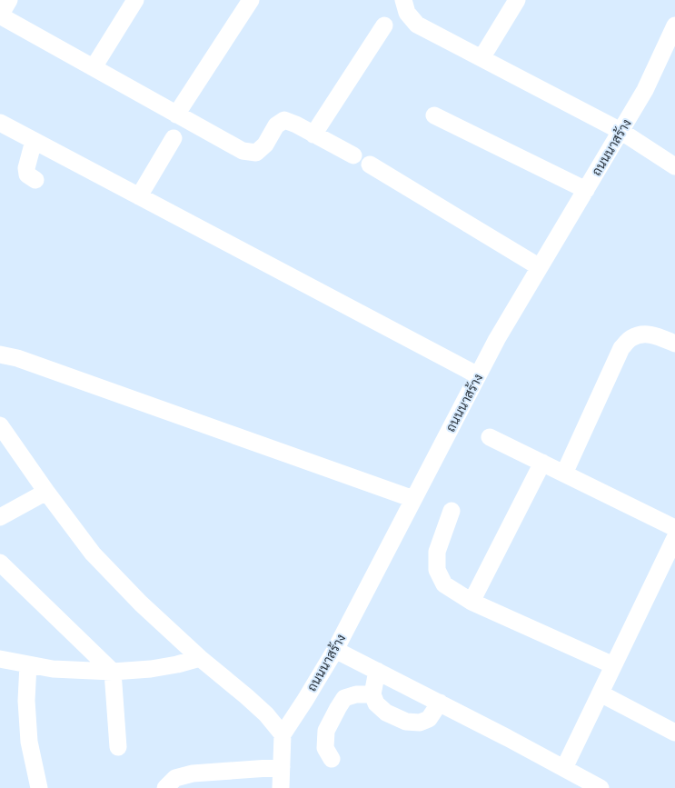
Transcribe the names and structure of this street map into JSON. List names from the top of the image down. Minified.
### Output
{"streets":{"street":["ถนนนาสร้าง"]}}
